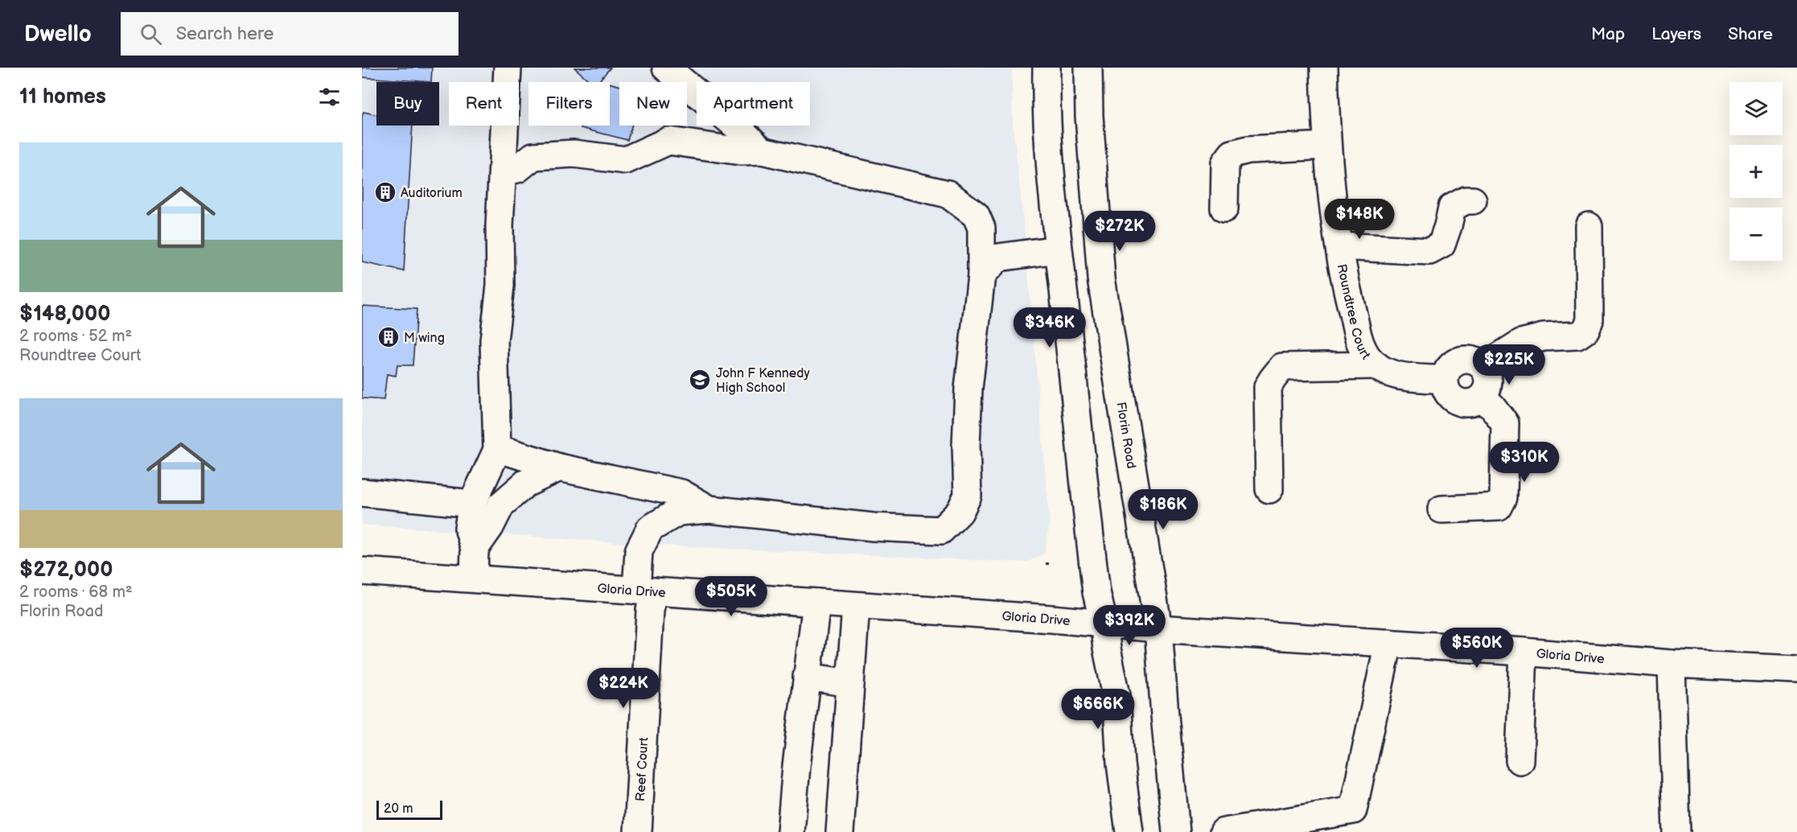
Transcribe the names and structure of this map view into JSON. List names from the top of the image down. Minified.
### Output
{"streets":{"street":["Roundtree Court","Florin Road","Gloria Drive","Reef Court"]},"crossings":[["Florin Road","Gloria Drive"],["Gloria Drive","Reef Court"]],"places":{"building":["Auditorium","M wing"],"school or university":["John F Kennedy High School"]},"scale_bar":"20 m","page":{"header":"Dwello","search":"Search here","nav":["Map","Layers","Share"],"heading":"11 homes","map_buttons":["+","−"],"chip":["Buy","Rent","Filters","New","Apartment"],"list":[{"name":"$148,000","note":"2 rooms · 52 m² · Roundtree Court"},{"name":"$272,000","note":"2 rooms · 68 m² · Florin Road"}],"price":["$148K","$272K","$346K","$225K","$310K","$186K","$505K","$392K","$560K","$224K","$666K"],"scale":"20 m"}}
